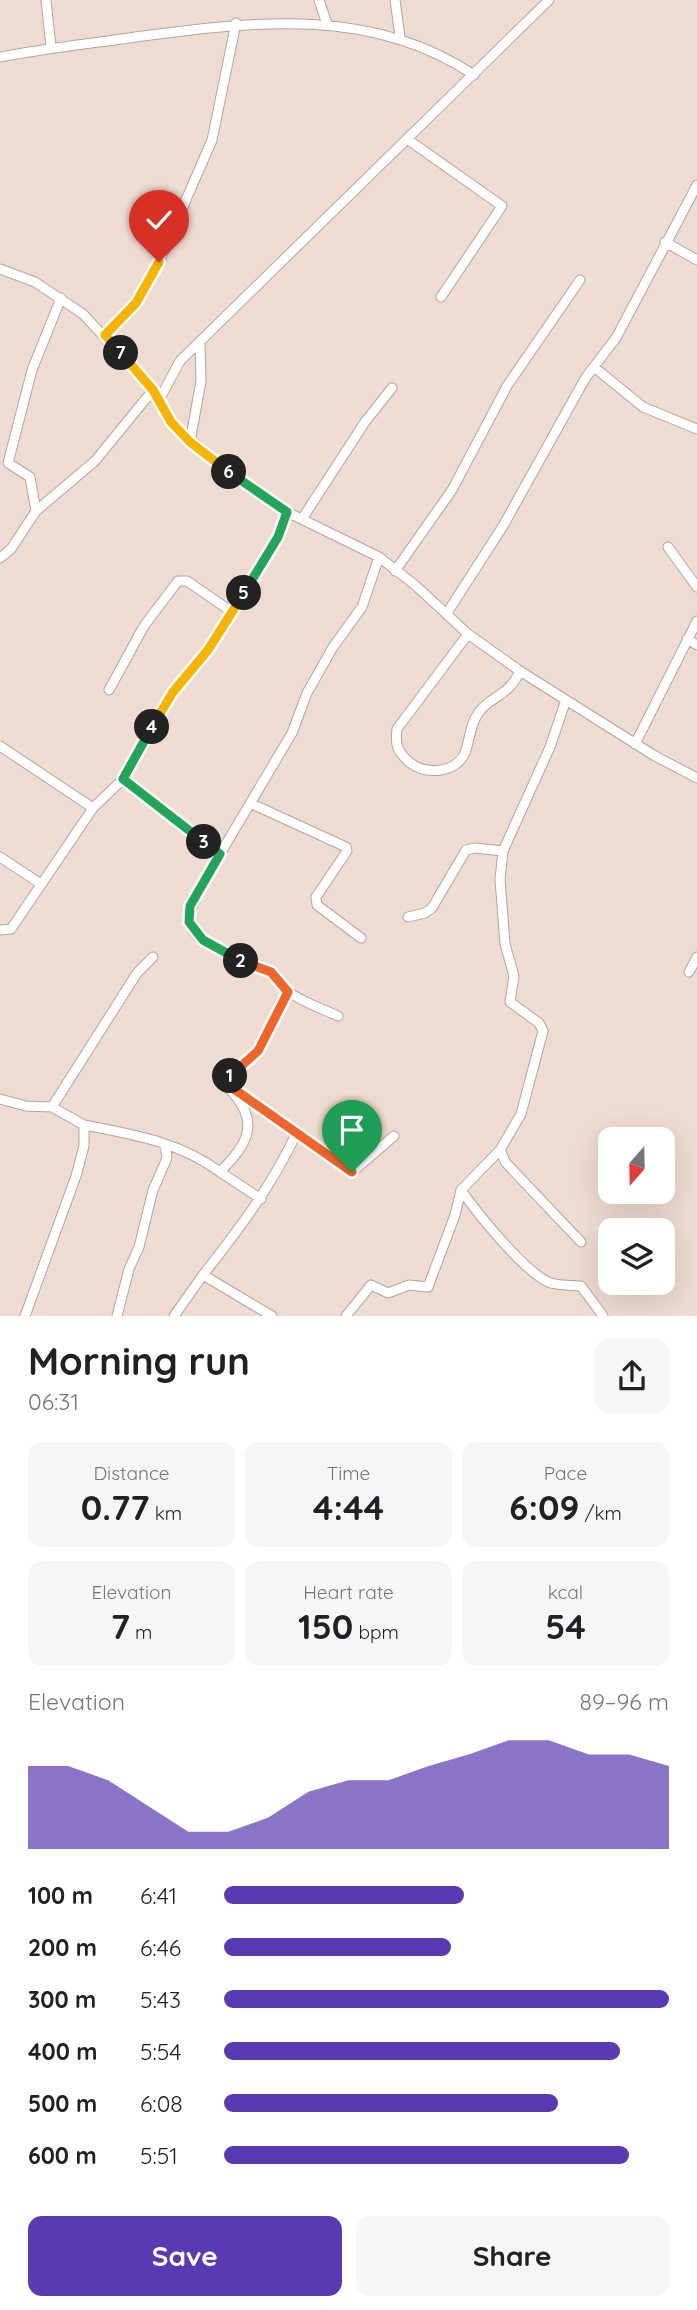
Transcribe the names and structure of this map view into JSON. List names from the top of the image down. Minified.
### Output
{"north":"bottom","page":{"pins":["7","6","5","4","3","2","1"],"heading":["Morning run","06:31"],"stats":[["Distance","0.77 km"],["Time","4:44"],["Pace","6:09 /km"],["Elevation","7 m"],["Heart rate","150 bpm"],["kcal","54"]],"chart":["Elevation","89–96 m"],"list":[{"name":"100 m","note":"6:41"},{"name":"200 m","note":"6:46"},{"name":"300 m","note":"5:43"},{"name":"400 m","note":"5:54"},{"name":"500 m","note":"6:08"},{"name":"600 m","note":"5:51"}],"buttons":["Save","Share"]}}
